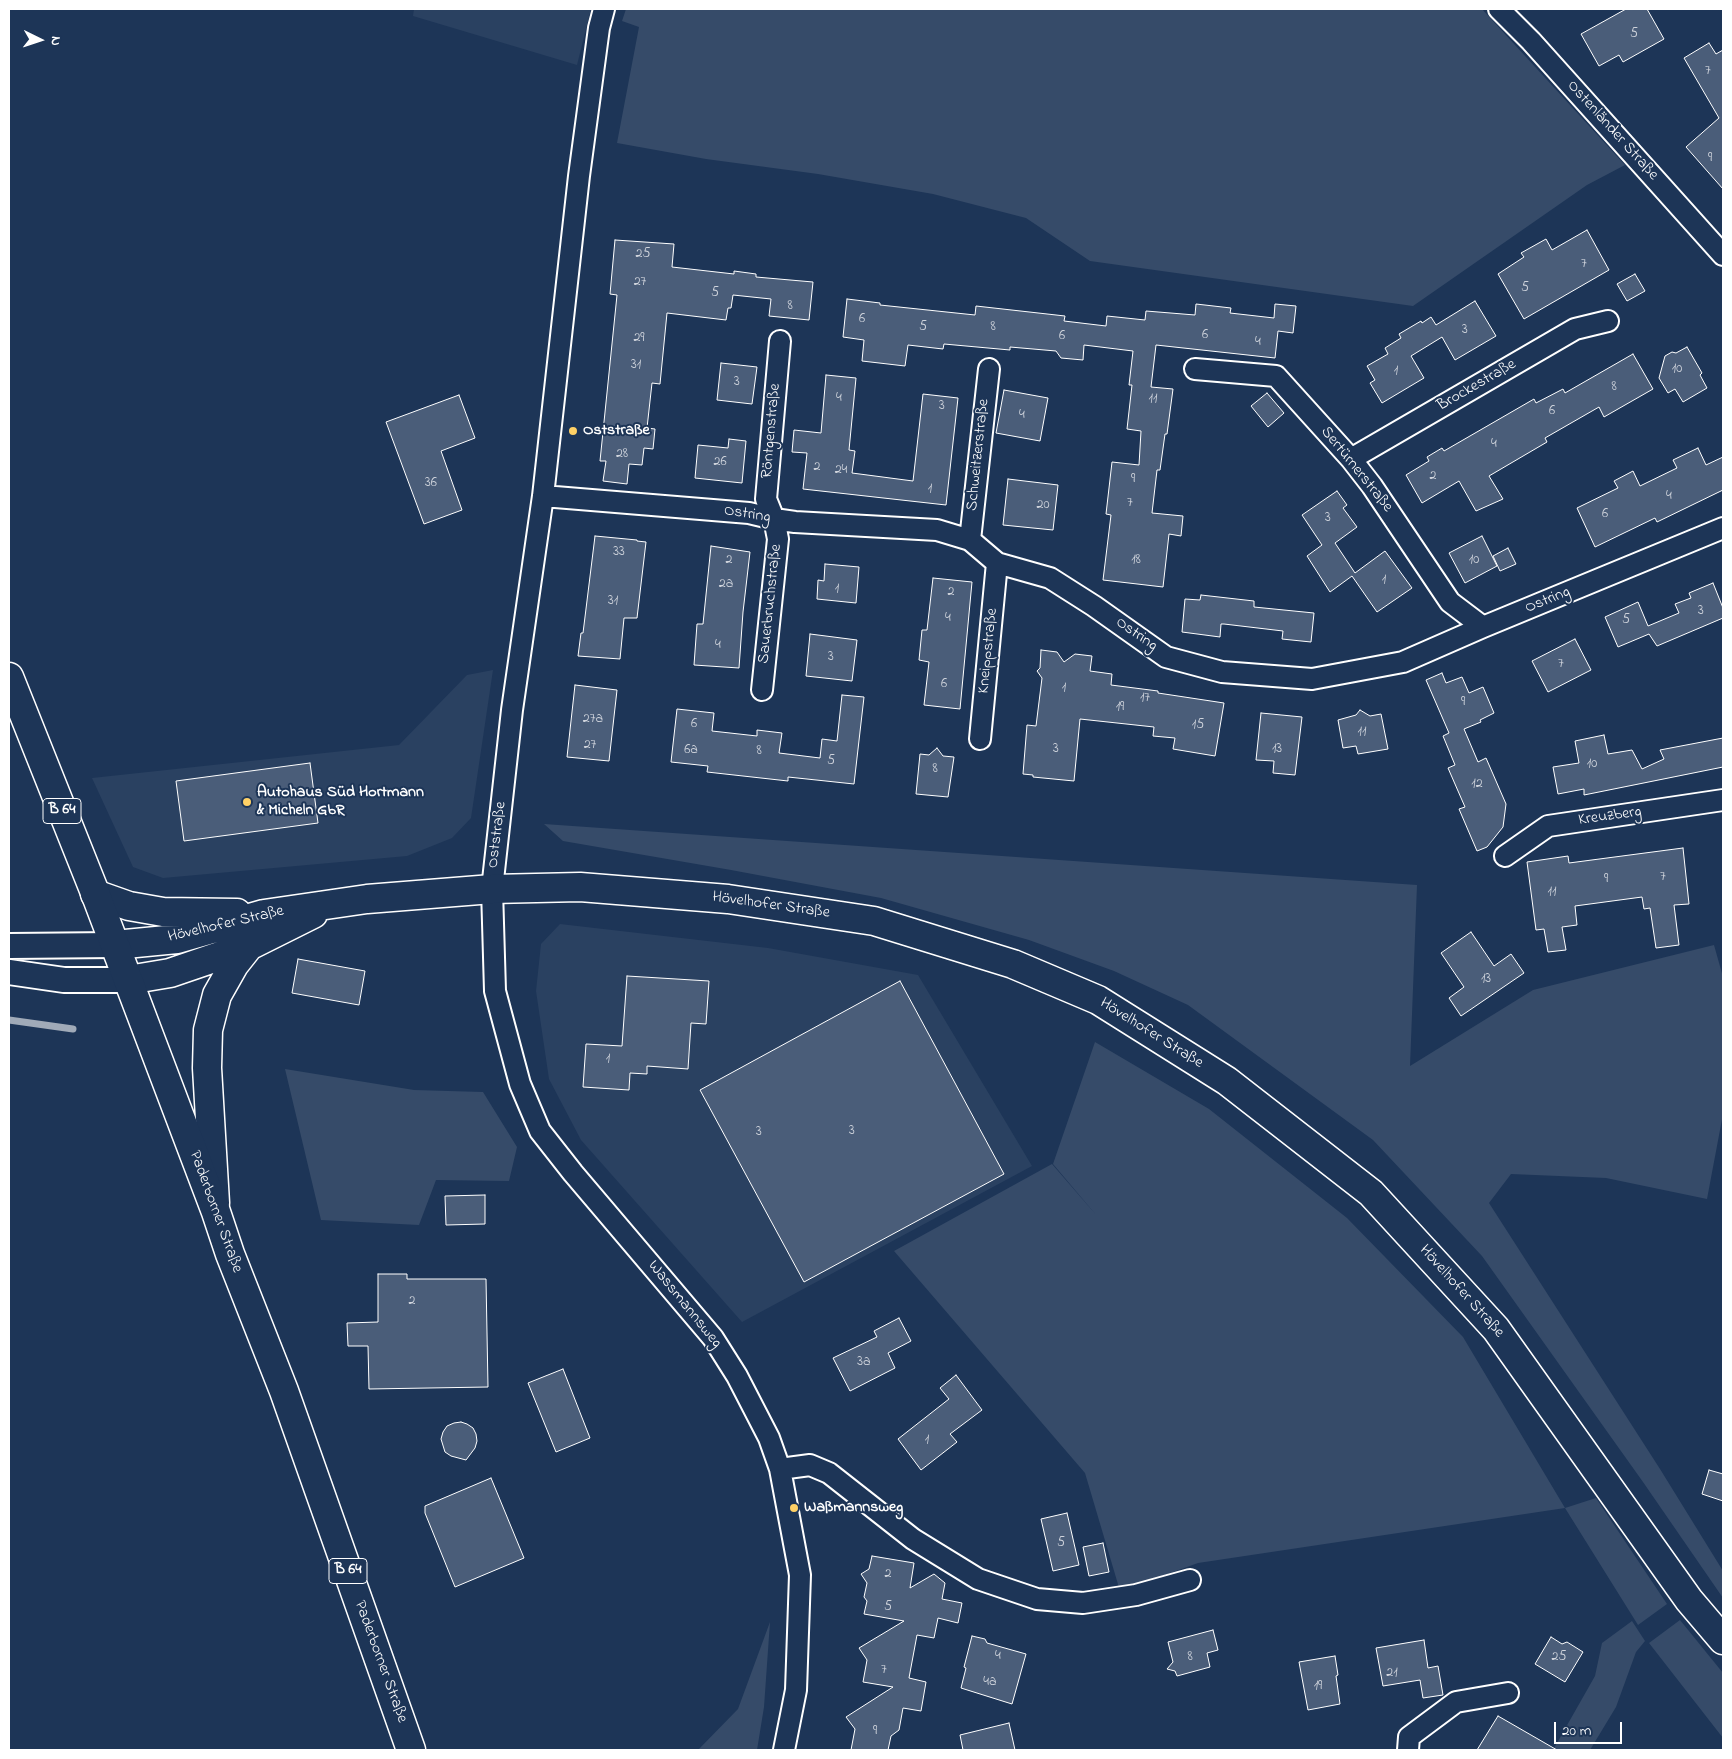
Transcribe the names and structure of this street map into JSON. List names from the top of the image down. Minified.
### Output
{"streets":{"main road":["B 64","Hövelhofer Straße","Paderborner Straße"],"street":["Ostenländer Straße","Brockestraße","Röntgenstraße","Schweitzerstraße","Sertürnerstraße","Ostring","Sauerbruchstraße","Kneippstraße","Kreuzberg","Oststraße","Wassmannsweg"]},"crossings":[["Brockestraße","Sertürnerstraße"],["Röntgenstraße","Ostring"],["Röntgenstraße","Sauerbruchstraße"],["Schweitzerstraße","Ostring"],["Sertürnerstraße","Ostring"],["Ostring","Sauerbruchstraße"],["Ostring","Kneippstraße"],["Ostring","Oststraße"],["Oststraße","Hövelhofer Straße"],["Oststraße","Wassmannsweg"],["Hövelhofer Straße","Paderborner Straße"],["Hövelhofer Straße","Wassmannsweg"]],"places":["Oststraße","Autohaus Süd Hortmann & Micheln GbR","Waßmannsweg"],"house_numbers":["5","7","9","25","7","27","5","5","8","6","5","8","3","6","6","29","4","31","10","1","3","8","4","11","3","6","4","4","28","26","2","24","2","9","36","1","4","7","20","6","3","33","2","18","10","1","2a","1","2","31","3","4","5","4","3","7","6","1","17","9","19","27a","6","15","11","27","3","13","6a","8","5","10","8","12","7","9","11","13","1","3","3","2","3a","1","5","2","5","4","8","25","7","21","4a","19","9"],"scale_bar":"20 m","north":"right"}
